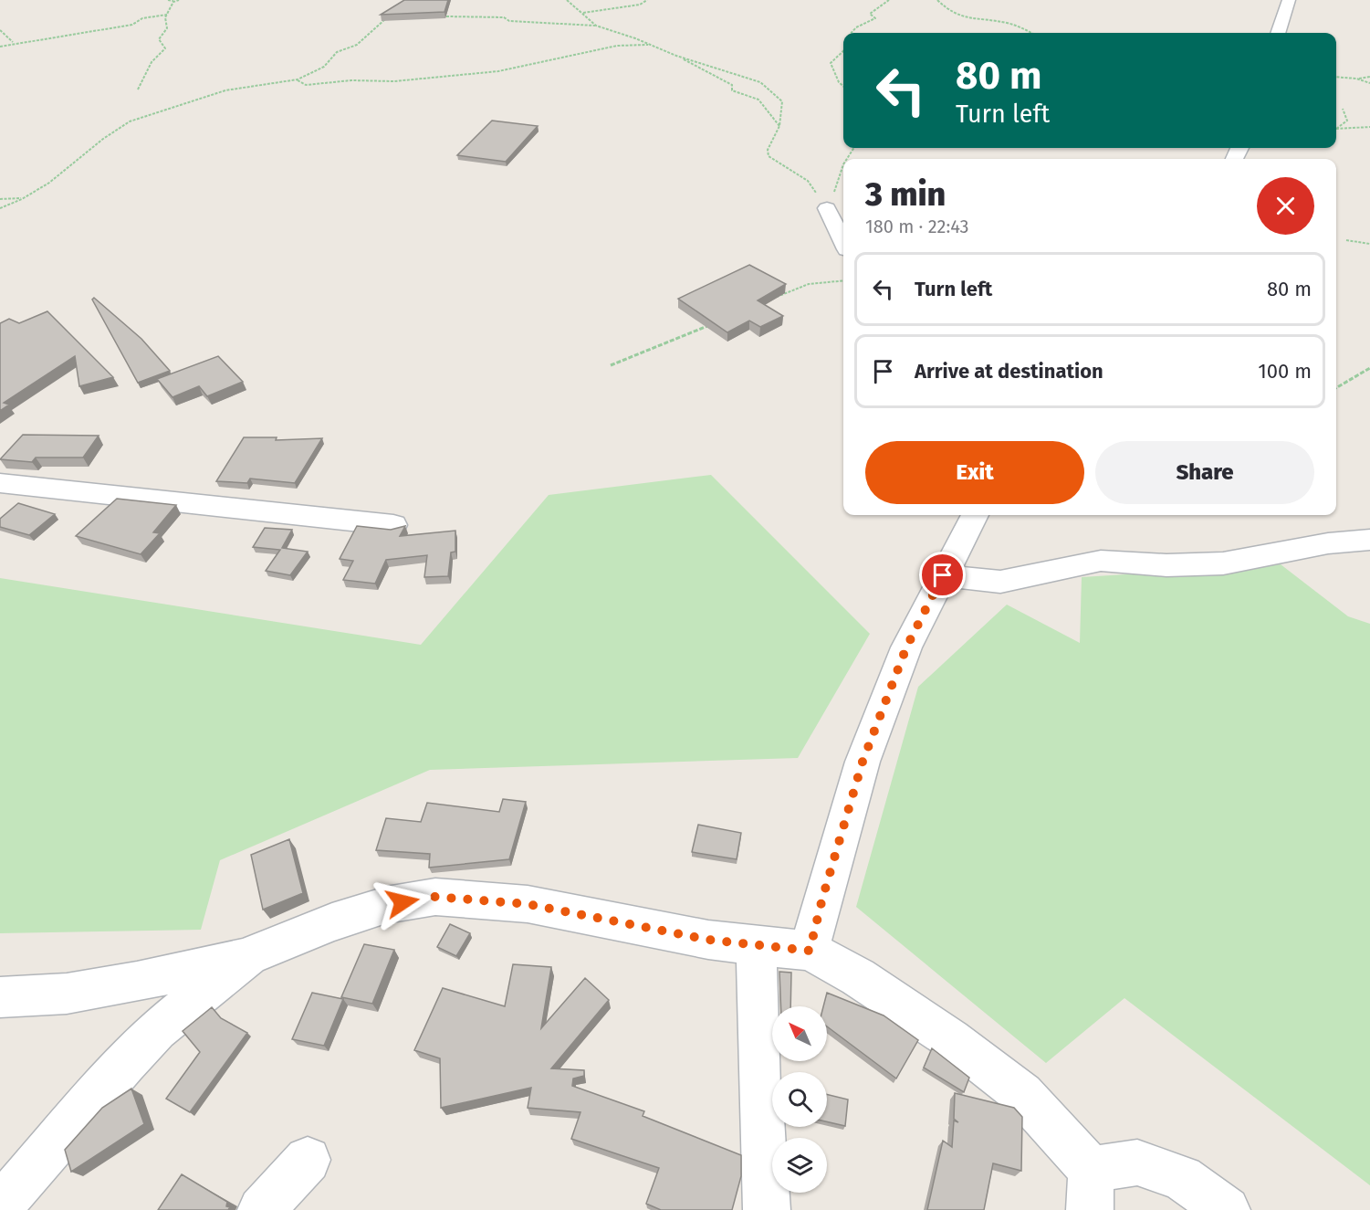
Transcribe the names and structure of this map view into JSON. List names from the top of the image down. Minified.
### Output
{"north":"top left","page":{"turn":["80 m","Turn left"],"heading":["3 min","180 m · 22:43"],"list":[{"name":"Turn left","value":"80 m"},{"name":"Arrive at destination","value":"100 m"}],"buttons":["Exit","Share"]}}
